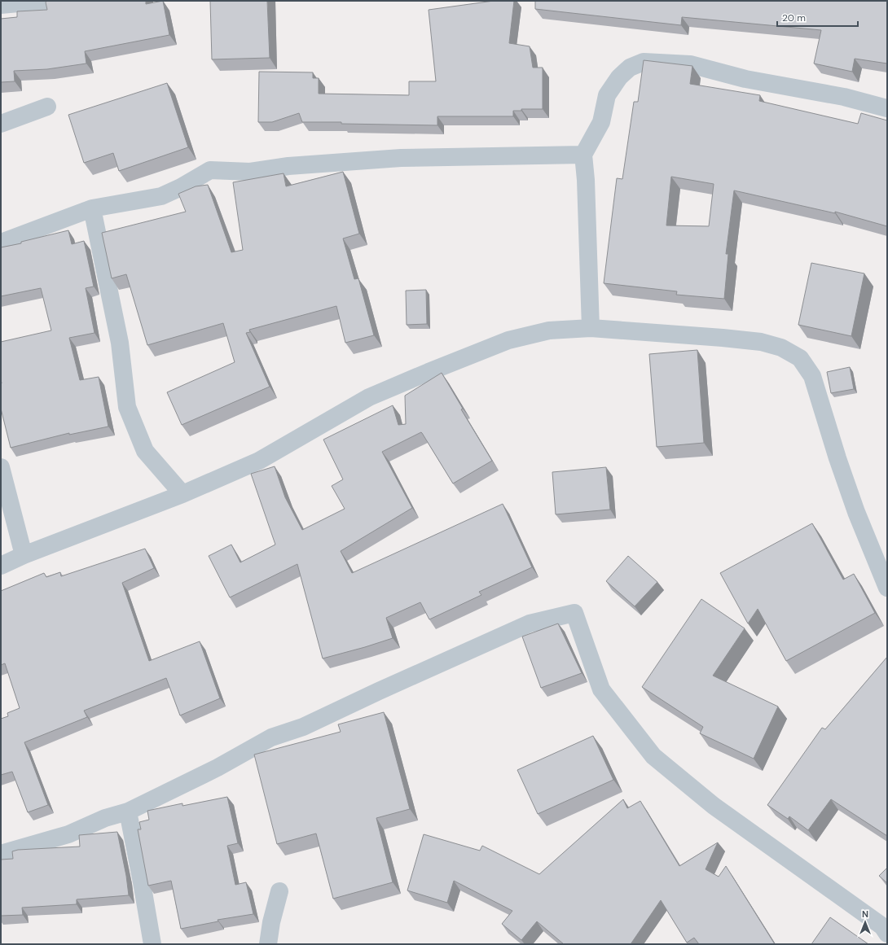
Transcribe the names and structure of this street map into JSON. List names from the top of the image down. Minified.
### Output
{"scale_bar":"20 m","north":"top"}
